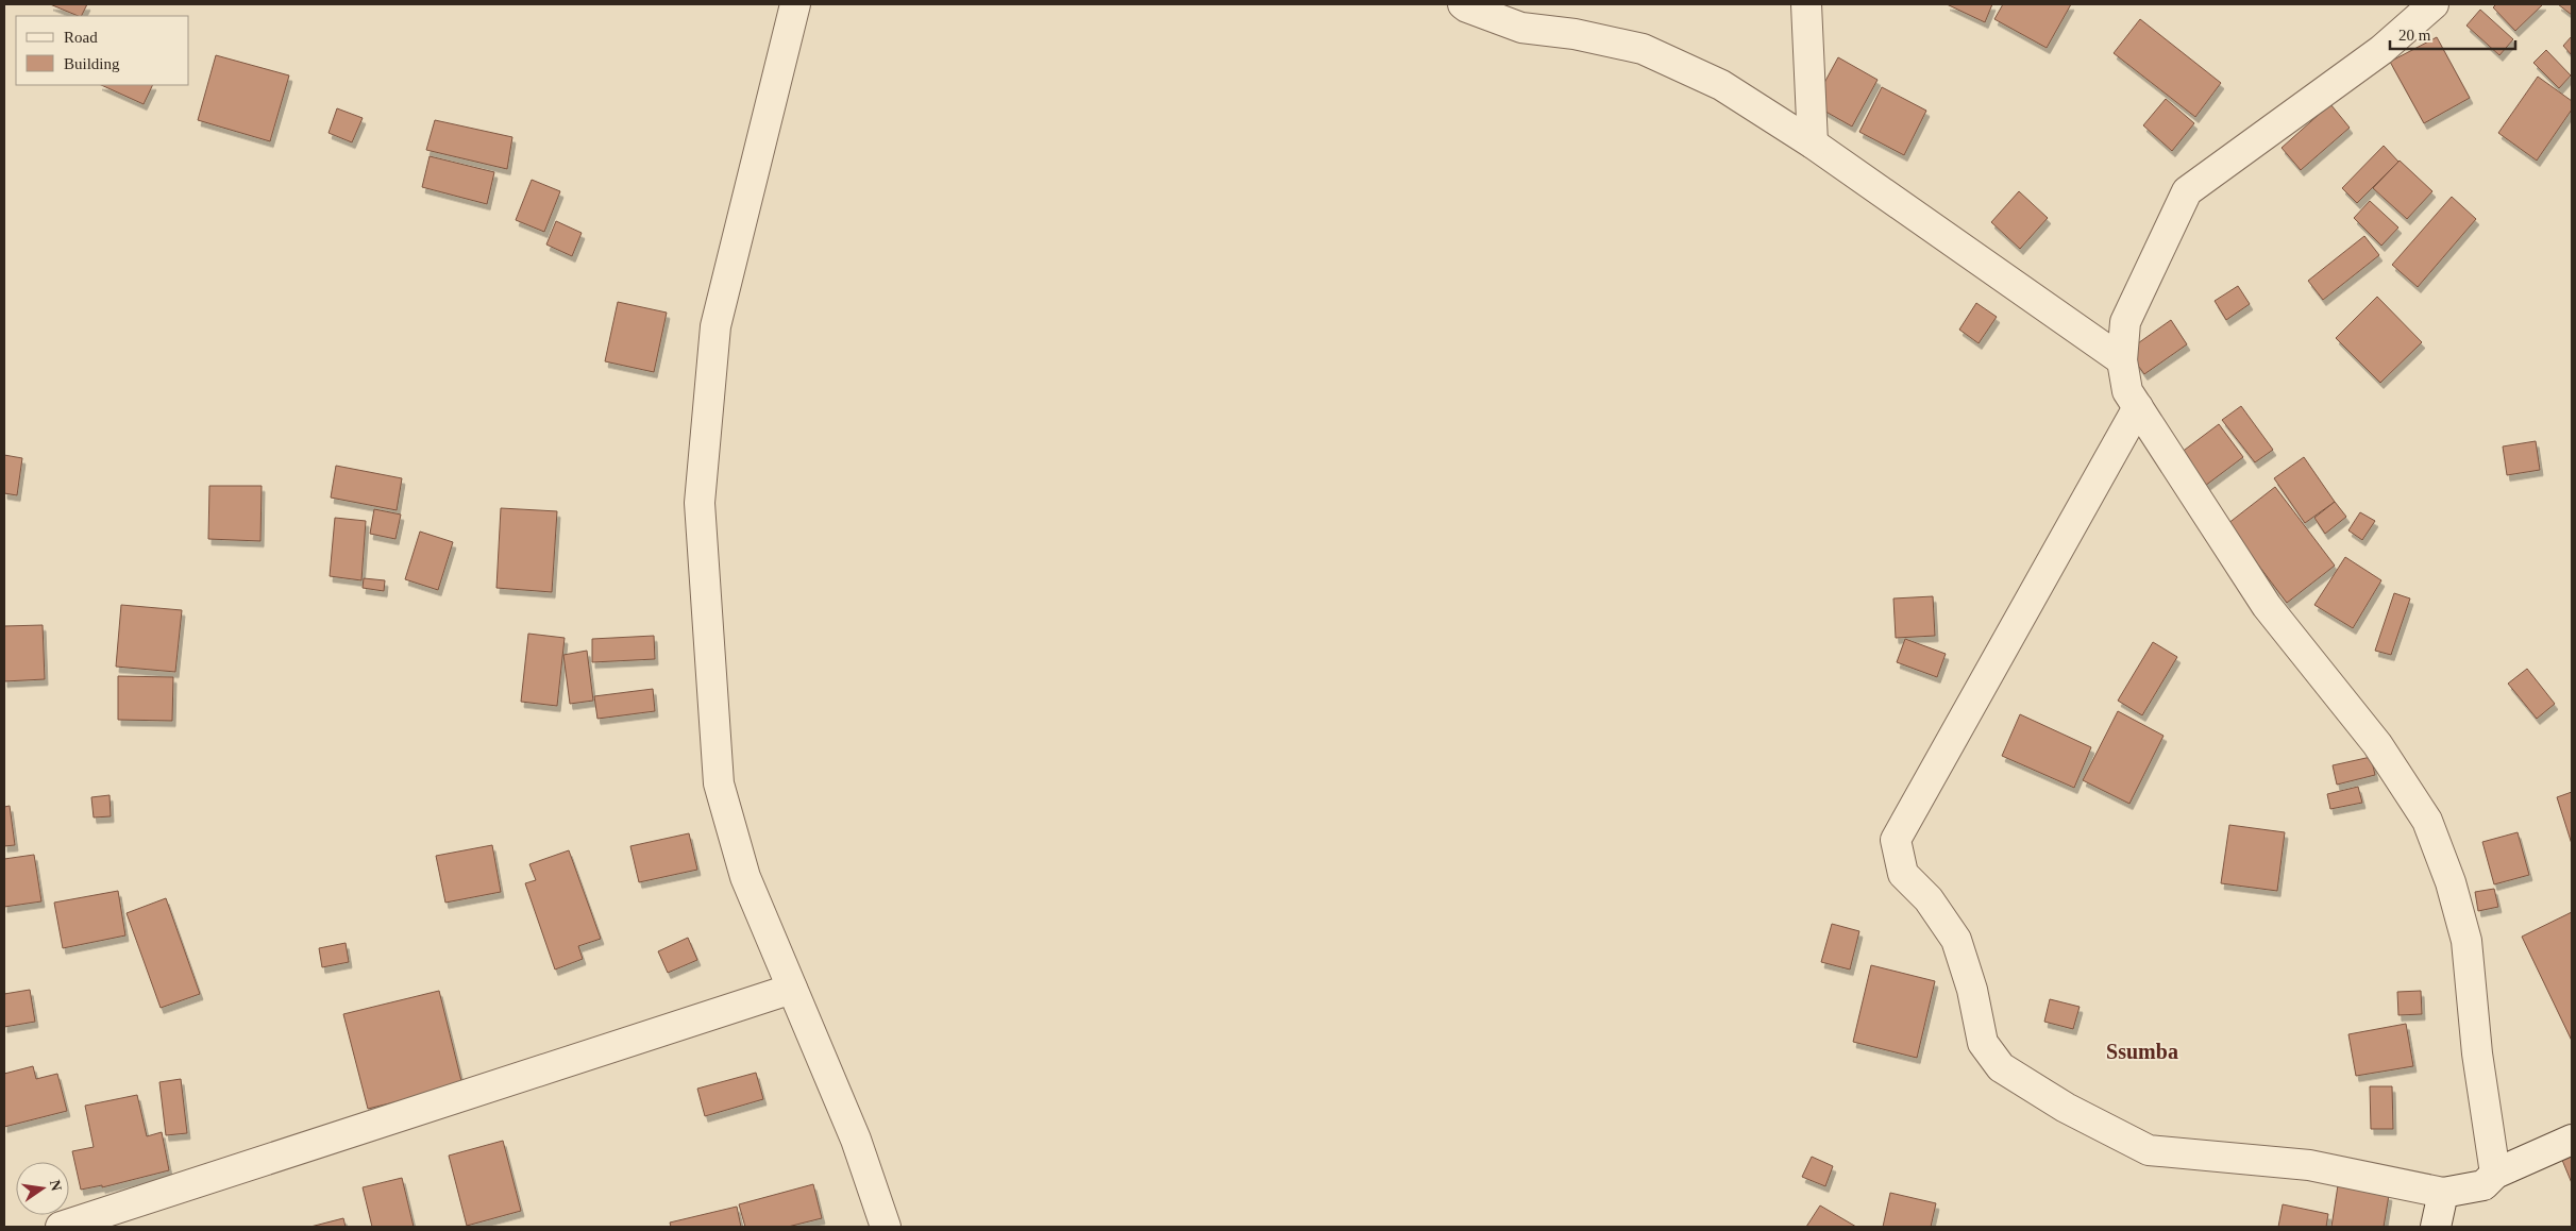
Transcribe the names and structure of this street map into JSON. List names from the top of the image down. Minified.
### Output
{"districts":["Ssumba"],"legend":["Road","Building"],"scale_bar":"20 m","north":"right"}
